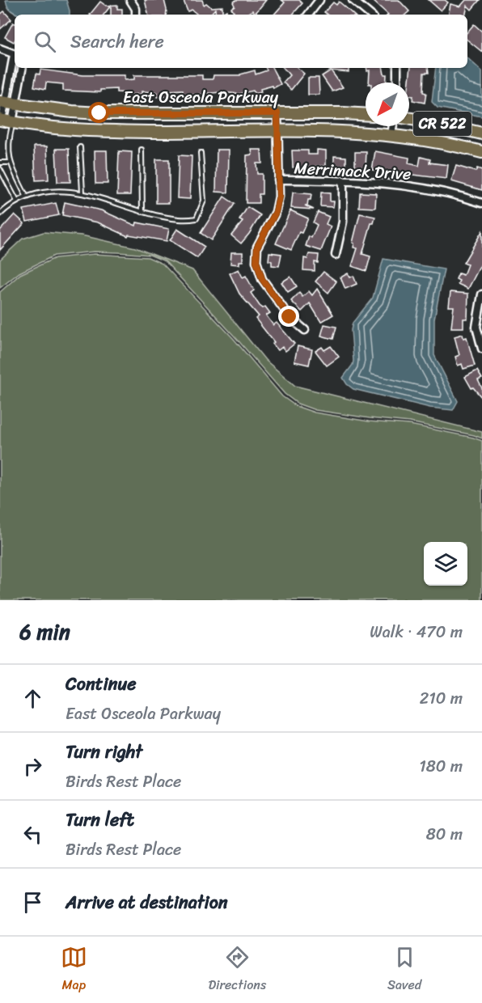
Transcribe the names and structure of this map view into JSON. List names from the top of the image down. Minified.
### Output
{"streets":{"main road":["East Osceola Parkway","CR 522"],"street":["Merrimack Drive"]},"north":"bottom left","page":{"search":"Search here","heading":["6 min","Walk · 470 m"],"list":[["Continue","East Osceola Parkway","210 m"],["Turn right","Birds Rest Place","180 m"],["Turn left","Birds Rest Place","80 m"],"Arrive at destination"],"nav":["Map","Directions","Saved"]}}
